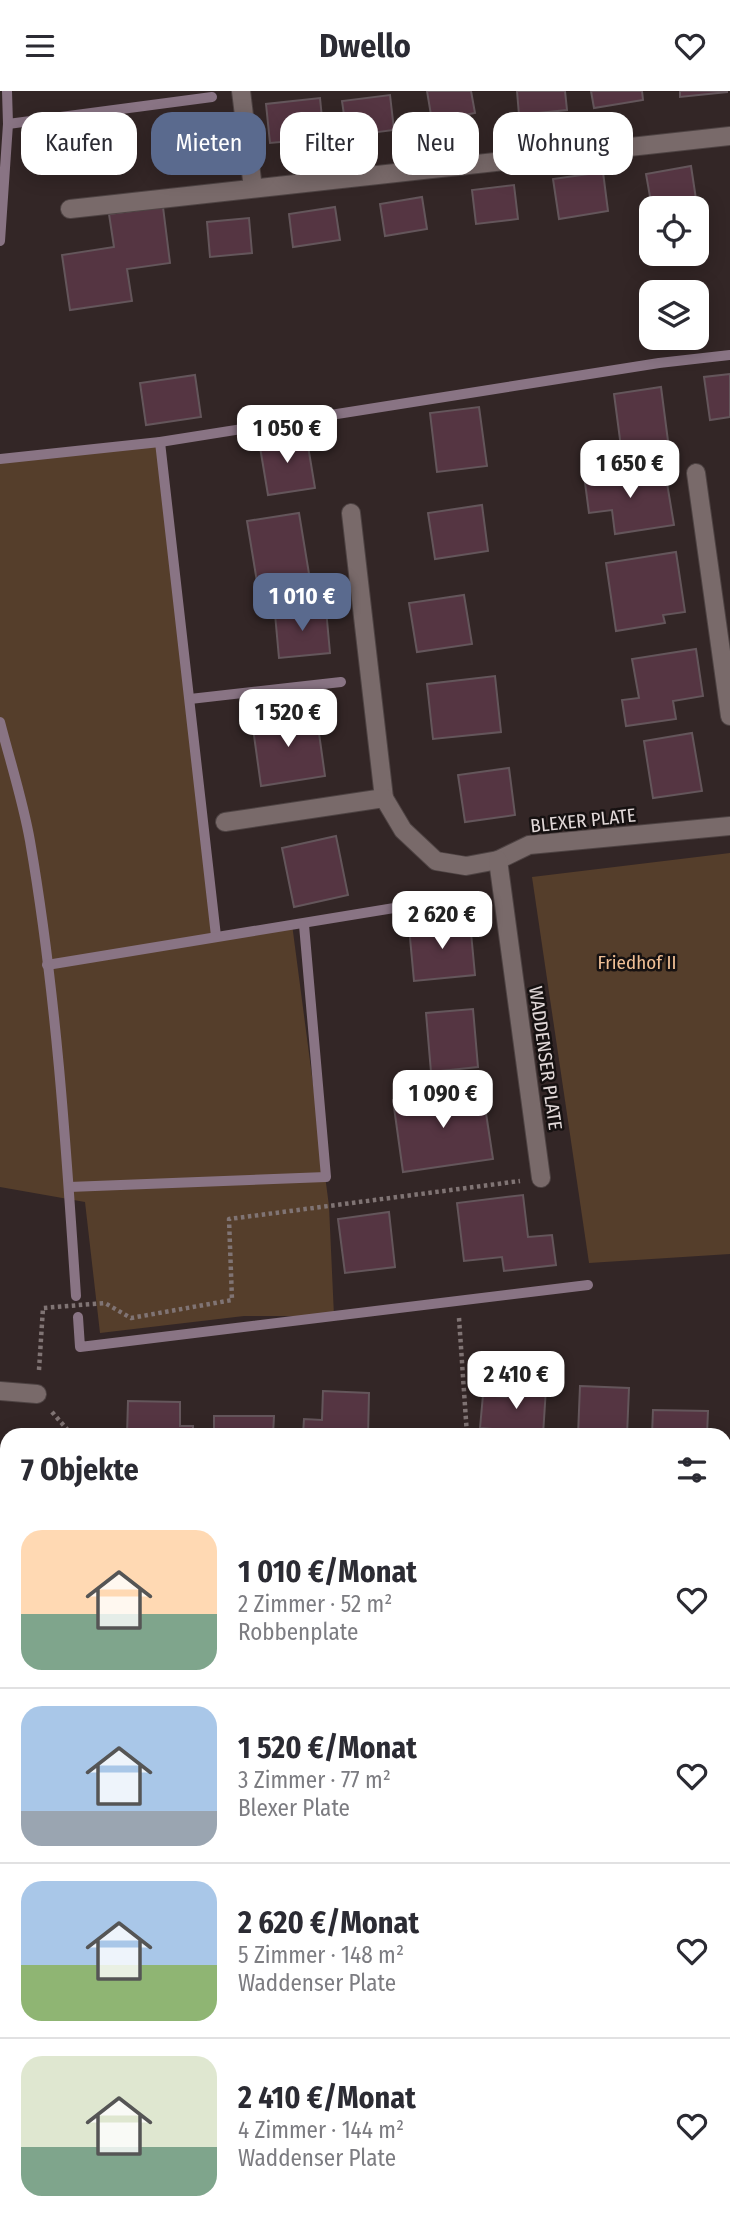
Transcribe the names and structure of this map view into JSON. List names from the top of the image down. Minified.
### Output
{"streets":{"street":["BLEXER PLATE","WADDENSER PLATE"]},"crossings":[["BLEXER PLATE","WADDENSER PLATE"]],"parks":["Friedhof II"],"page":{"header":"Dwello","chip":["Kaufen","Mieten","Filter","Neu","Wohnung"],"price":["1 050 €","1 650 €","1 010 €","1 520 €","2 620 €","1 090 €","2 410 €"],"heading":"7 Objekte","list":[{"name":"1 010 €/Monat","note":"2 Zimmer · 52 m² · Robbenplate"},{"name":"1 520 €/Monat","note":"3 Zimmer · 77 m² · Blexer Plate"},{"name":"2 620 €/Monat","note":"5 Zimmer · 148 m² · Waddenser Plate"},{"name":"2 410 €/Monat","note":"4 Zimmer · 144 m² · Waddenser Plate"}]}}
